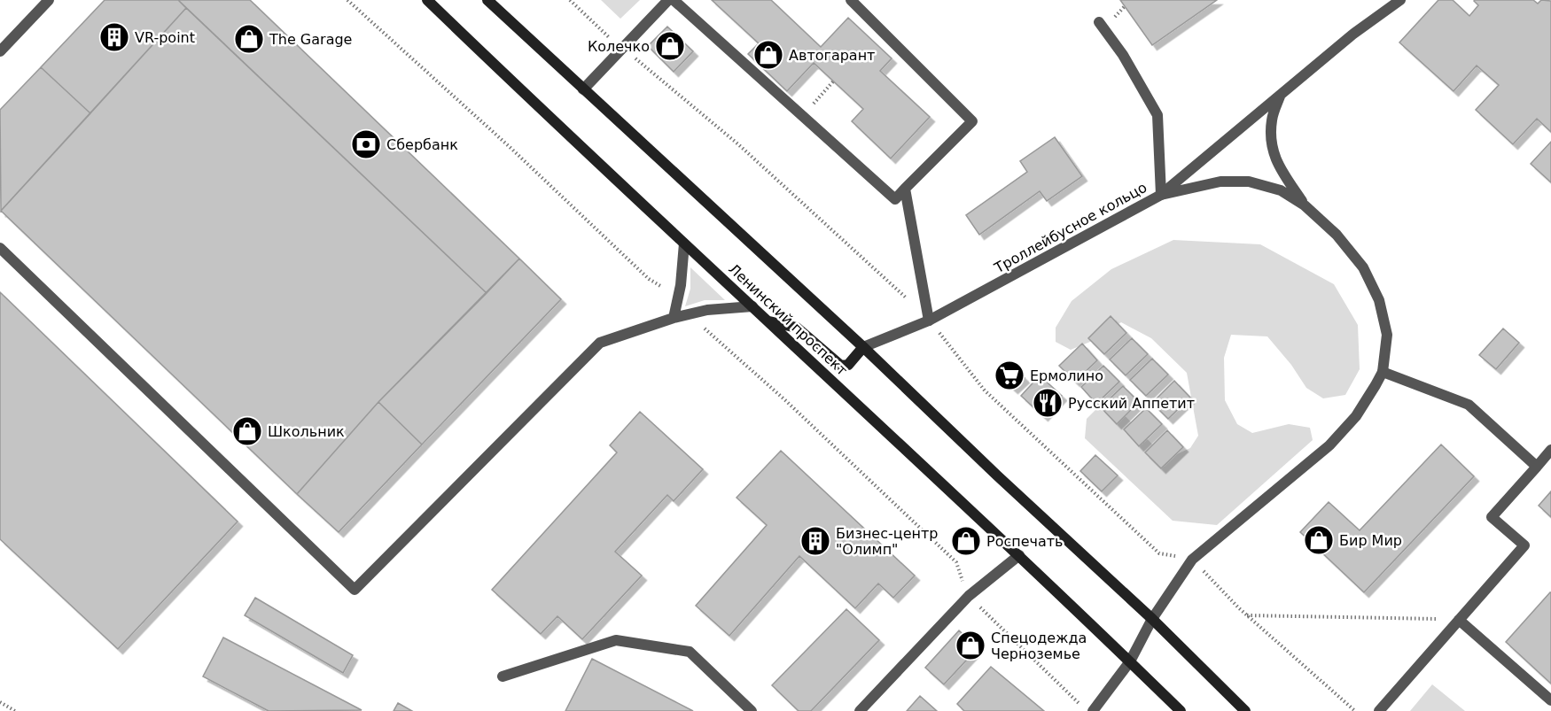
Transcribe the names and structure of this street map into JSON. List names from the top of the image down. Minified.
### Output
{"streets":{"main road":["Ленинский проспект"],"street":["Троллейбусное кольцо"]},"crossings":[["Троллейбусное кольцо","Ленинский проспект"]],"places":{"building":["VR-point","Бизнес-центр \"Олимп\""],"shop":["The Garage","Колечко","Автогарант","Школьник","Бир Мир","Роспечать","Спецодежда Черноземье"],"bank":["Сбербанк"],"supermarket":["Ермолино"],"restaurant":["Русский Аппетит"]}}
